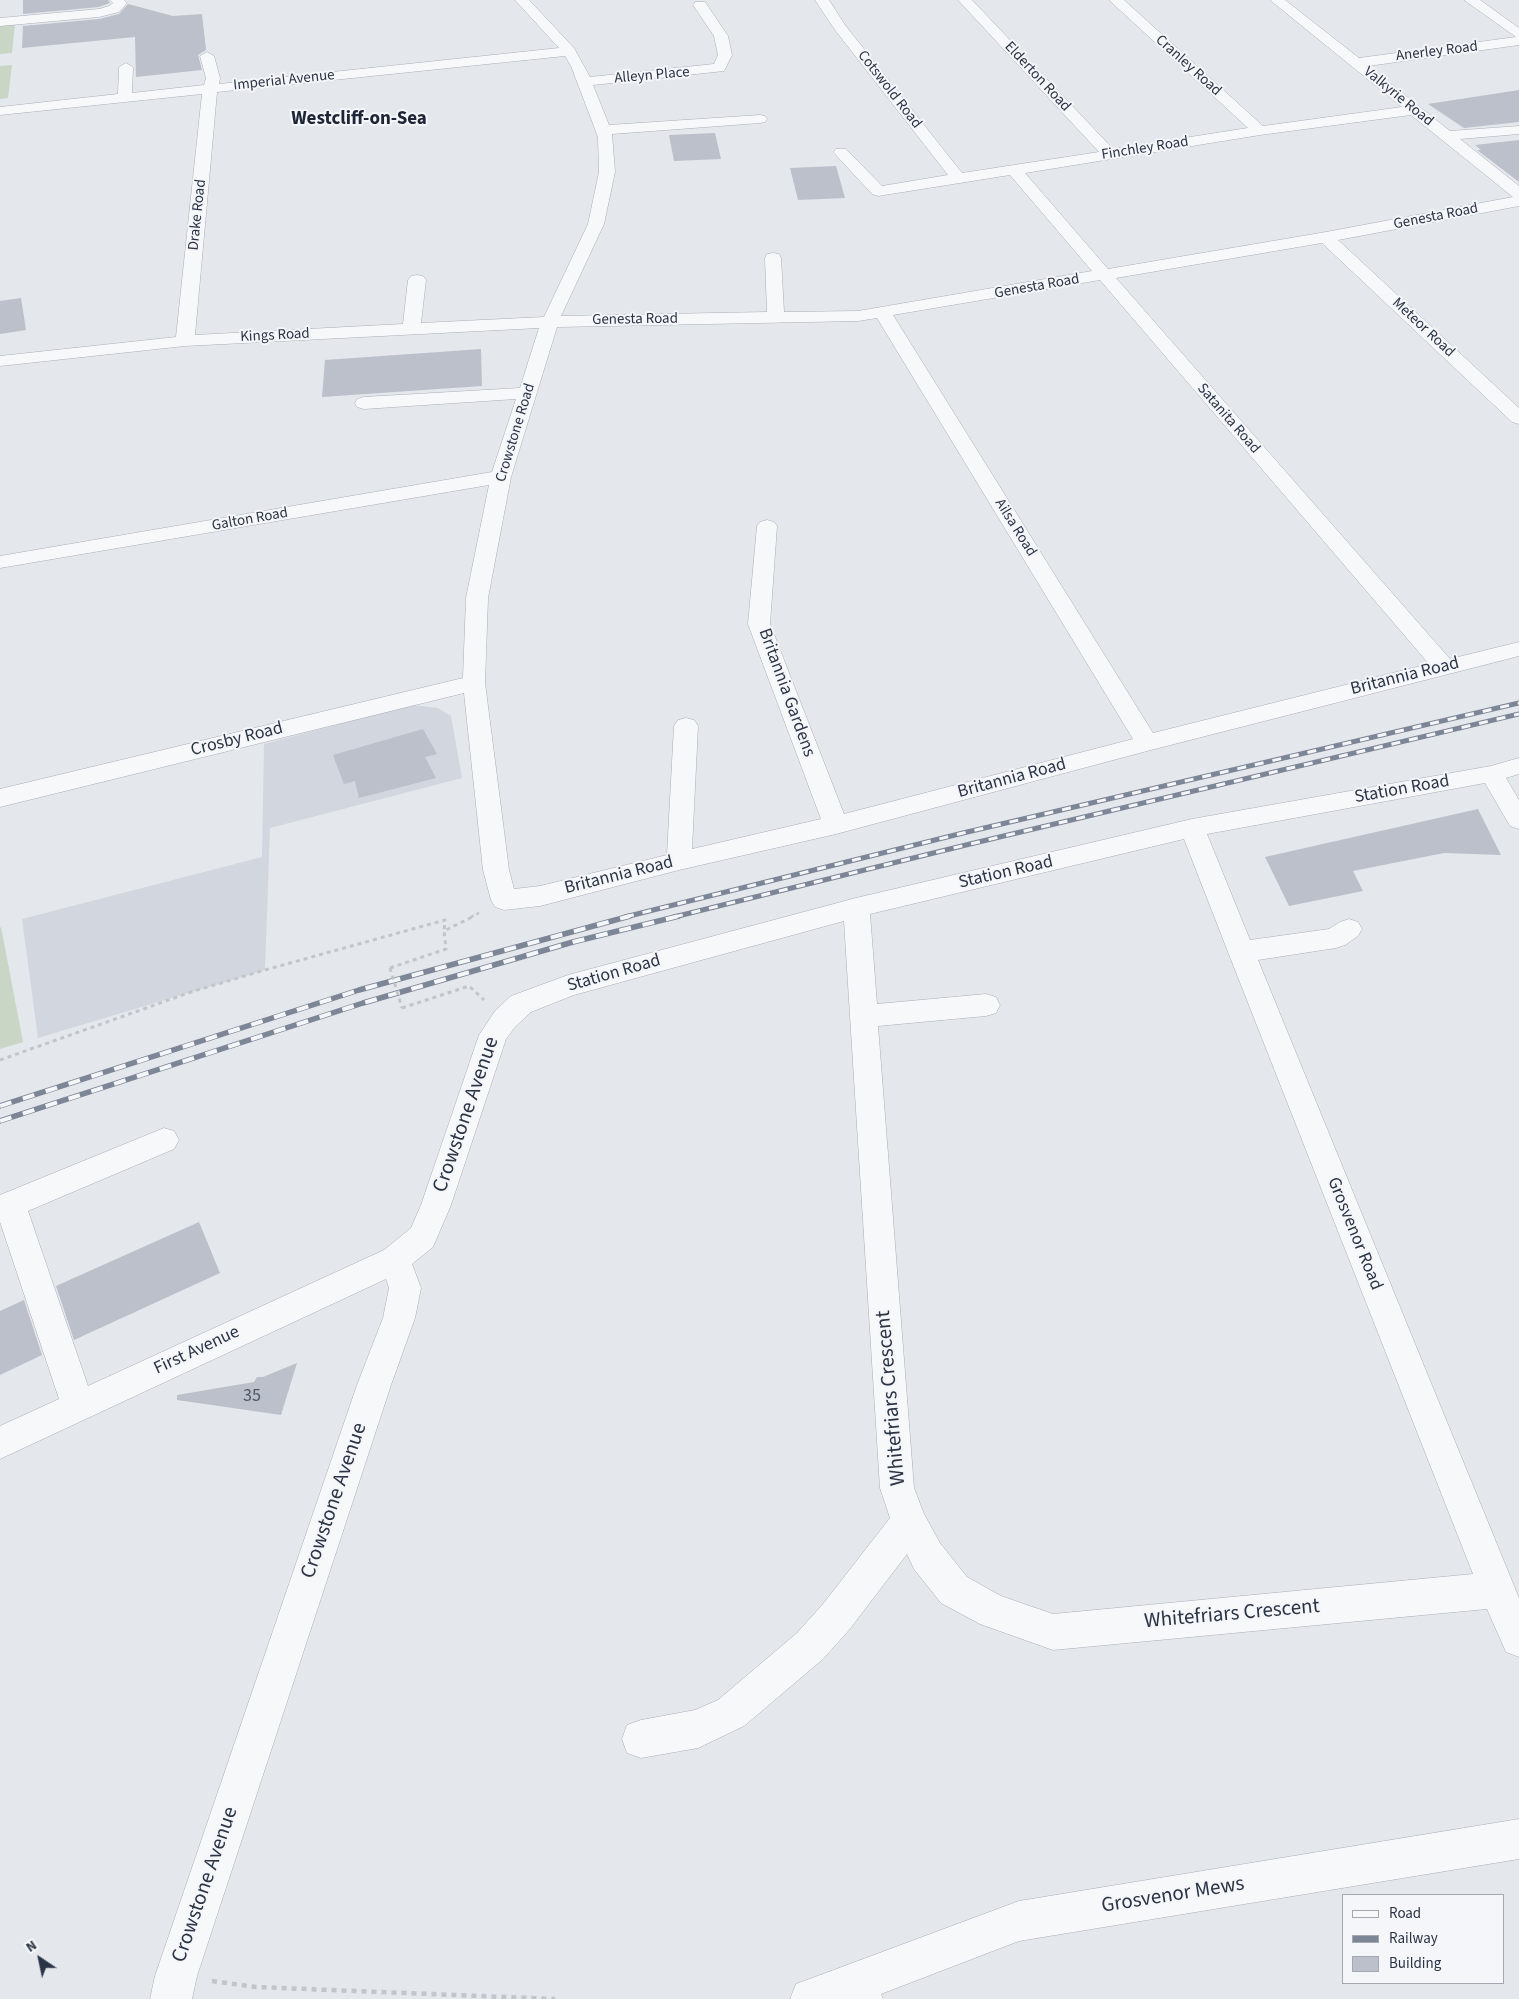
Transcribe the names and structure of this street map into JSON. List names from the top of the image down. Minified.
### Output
{"streets":{"street":["Anerley Road","Cranley Road","Alleyn Place","Elderton Road","Imperial Avenue","Cotswold Road","Valkyrie Road","Finchley Road","Drake Road","Genesta Road","Meteor Road","Kings Road","Satanita Road","Crowstone Road","Galton Road","Ailsa Road","Britannia Road","Britannia Gardens","Crosby Road","Station Road","Crowstone Avenue","Grosvenor Road","First Avenue","Whitefriars Crescent","Grosvenor Mews"]},"crossings":[["Anerley Road","Valkyrie Road"],["Cranley Road","Finchley Road"],["Alleyn Place","Crowstone Road"],["Elderton Road","Finchley Road"],["Imperial Avenue","Drake Road"],["Imperial Avenue","Crowstone Road"],["Cotswold Road","Finchley Road"],["Valkyrie Road","Finchley Road"],["Finchley Road","Satanita Road"],["Drake Road","Kings Road"],["Genesta Road","Meteor Road"],["Genesta Road","Kings Road"],["Genesta Road","Satanita Road"],["Genesta Road","Crowstone Road"],["Genesta Road","Ailsa Road"],["Kings Road","Crowstone Road"],["Satanita Road","Britannia Road"],["Crowstone Road","Galton Road"],["Crowstone Road","Britannia Road"],["Crowstone Road","Crosby Road"],["Ailsa Road","Britannia Road"],["Britannia Road","Britannia Gardens"],["Station Road","Crowstone Avenue"],["Station Road","Grosvenor Road"],["Station Road","Whitefriars Crescent"],["Crowstone Avenue","First Avenue"],["Grosvenor Road","Whitefriars Crescent"]],"districts":["Westcliff-on-Sea"],"house_numbers":["35"],"legend":["Road","Railway","Building"],"north":"top left"}
